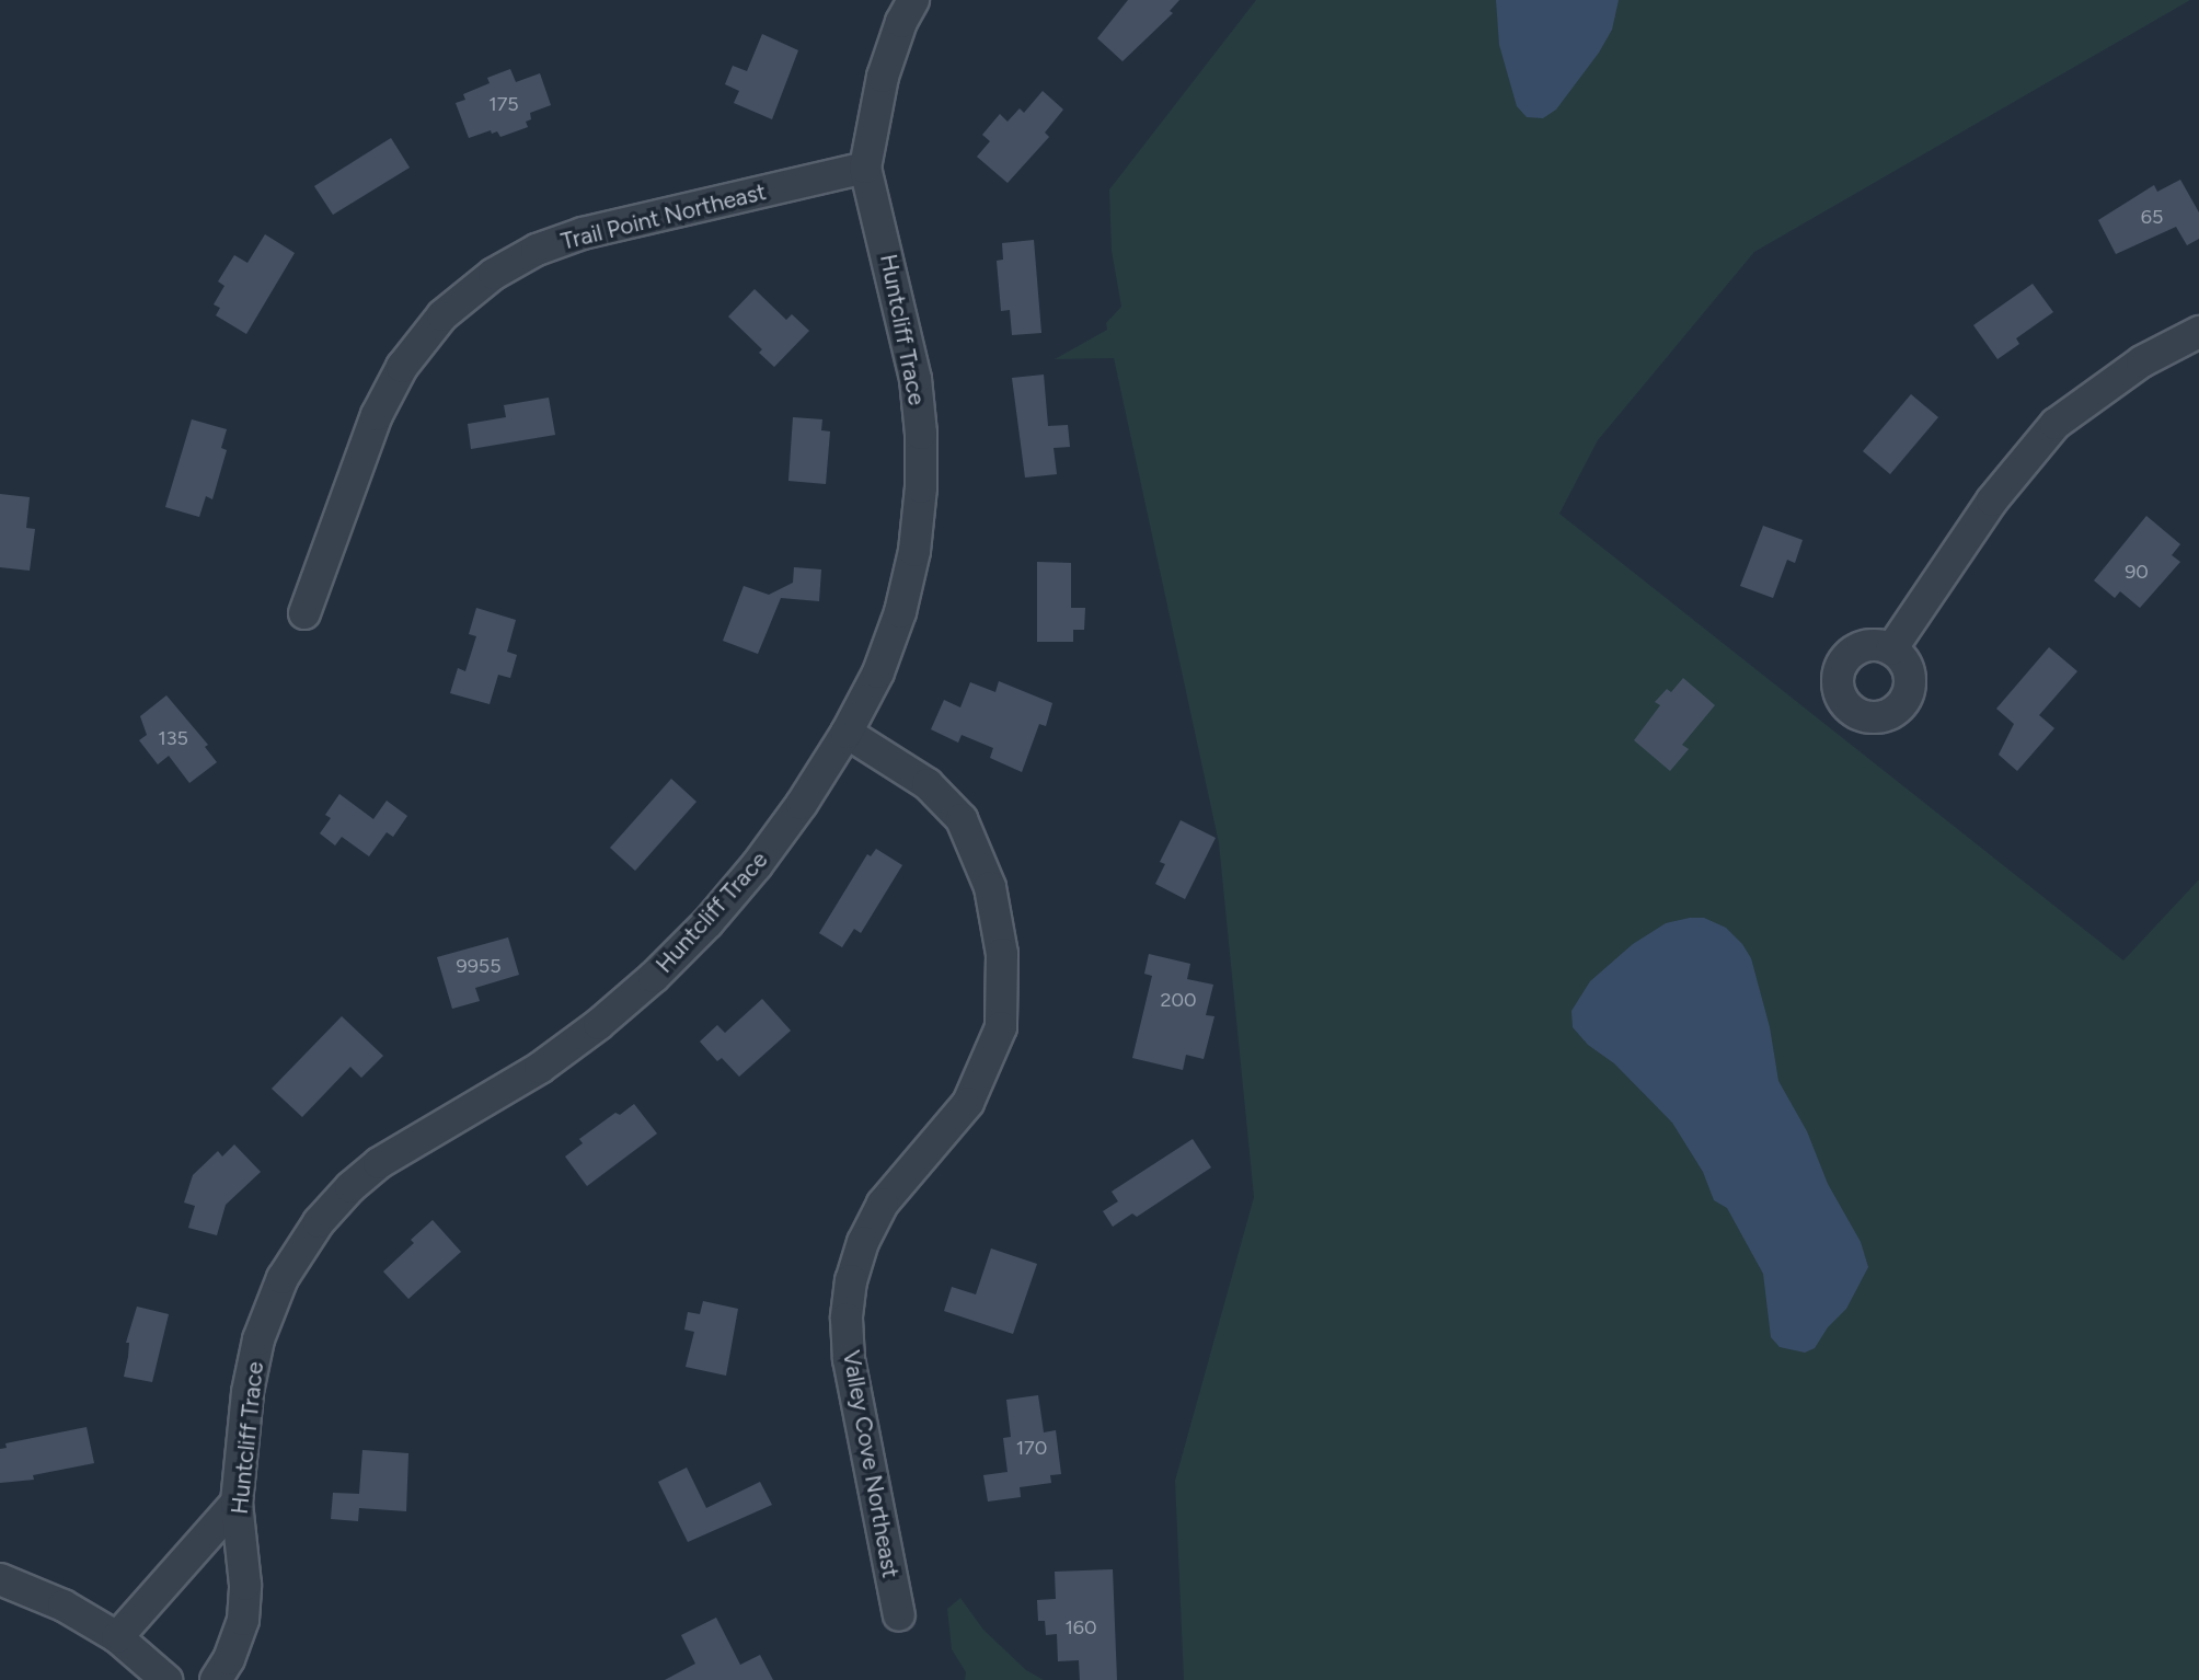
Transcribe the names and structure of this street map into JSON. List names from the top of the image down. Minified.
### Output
{"streets":{"street":["Trail Point Northeast","Huntcliff Trace","Valley Cove Northeast"]},"crossings":[["Trail Point Northeast","Huntcliff Trace"],["Huntcliff Trace","Valley Cove Northeast"]],"house_numbers":["175","65","90","135","9955","200","170","160"]}
